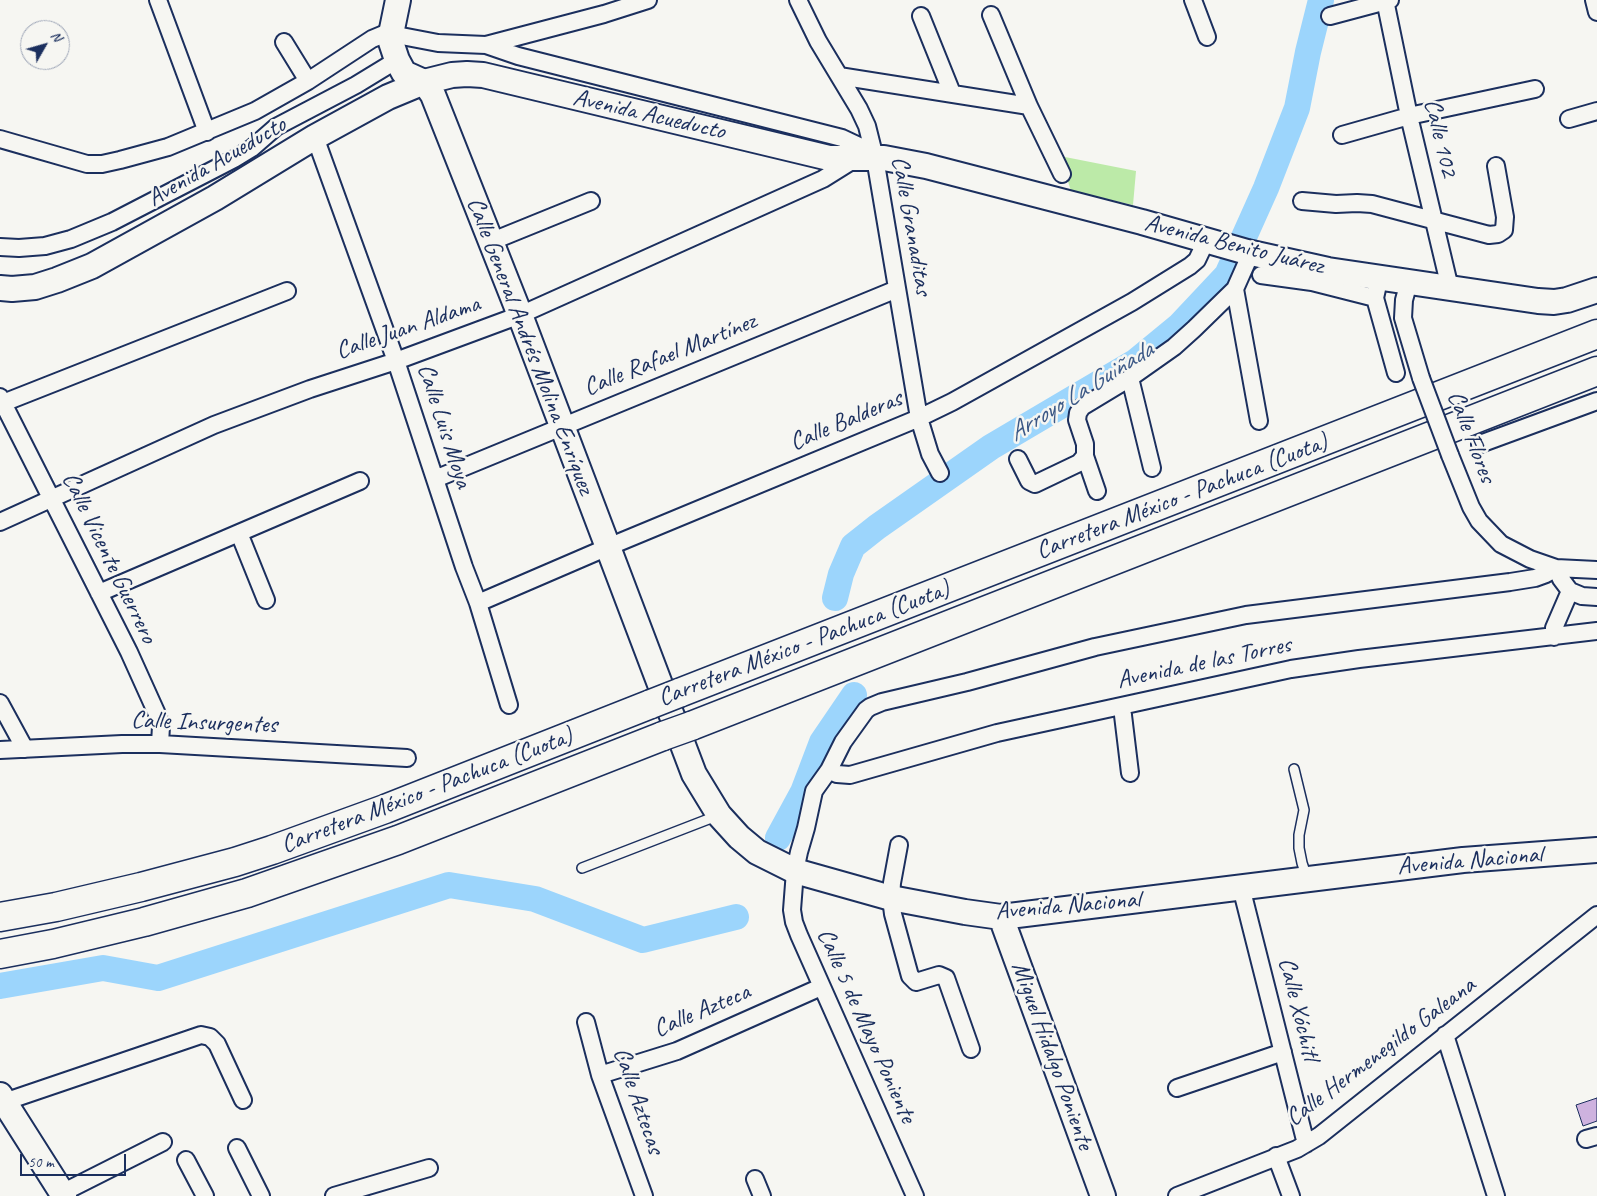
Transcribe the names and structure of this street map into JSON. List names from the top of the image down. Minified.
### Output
{"streets":{"highway":["Carretera México - Pachuca (Cuota)"],"main road":["Avenida Acueducto","Avenida Benito Juárez","Calle General Andrés Molina Enríquez","Avenida Nacional","Miguel Hidalgo Poniente"],"street":["Calle 102","Calle Granaditas","Calle Juan Aldama","Calle Rafael Martínez","Calle Balderas","Calle Luis Moya","Calle Flores","Calle Vicente Guerrero","Avenida de las Torres","Calle Insurgentes","Calle Xóchitl","Calle Azteca","Calle 5 de Mayo Poniente","Calle Hermenegildo Galeana","Calle Aztecas"]},"crossings":[["Avenida Acueducto","Calle Granaditas"],["Avenida Acueducto","Avenida Benito Juárez"],["Avenida Acueducto","Calle Juan Aldama"],["Avenida Acueducto","Calle General Andrés Molina Enríquez"],["Avenida Acueducto","Calle Luis Moya"],["Calle 102","Avenida Benito Juárez"],["Calle Granaditas","Avenida Benito Juárez"],["Calle Granaditas","Calle Juan Aldama"],["Calle Granaditas","Calle Rafael Martínez"],["Calle Granaditas","Calle Balderas"],["Avenida Benito Juárez","Calle Juan Aldama"],["Avenida Benito Juárez","Calle Balderas"],["Avenida Benito Juárez","Calle Flores"],["Calle Juan Aldama","Calle General Andrés Molina Enríquez"],["Calle Juan Aldama","Calle Luis Moya"],["Calle Juan Aldama","Calle Vicente Guerrero"],["Calle General Andrés Molina Enríquez","Calle Rafael Martínez"],["Calle General Andrés Molina Enríquez","Calle Balderas"],["Calle General Andrés Molina Enríquez","Avenida Nacional"],["Calle Rafael Martínez","Calle Luis Moya"],["Calle Balderas","Calle Luis Moya"],["Calle Flores","Avenida de las Torres"],["Calle Vicente Guerrero","Calle Insurgentes"],["Avenida de las Torres","Avenida Nacional"],["Avenida de las Torres","Calle 5 de Mayo Poniente"],["Avenida Nacional","Calle Xóchitl"],["Avenida Nacional","Calle 5 de Mayo Poniente"],["Avenida Nacional","Miguel Hidalgo Poniente"],["Calle Xóchitl","Calle Hermenegildo Galeana"],["Calle Azteca","Calle 5 de Mayo Poniente"],["Calle Azteca","Calle Aztecas"]],"water":["Arroyo La Guiñada"],"scale_bar":"50 m","north":"top right"}
